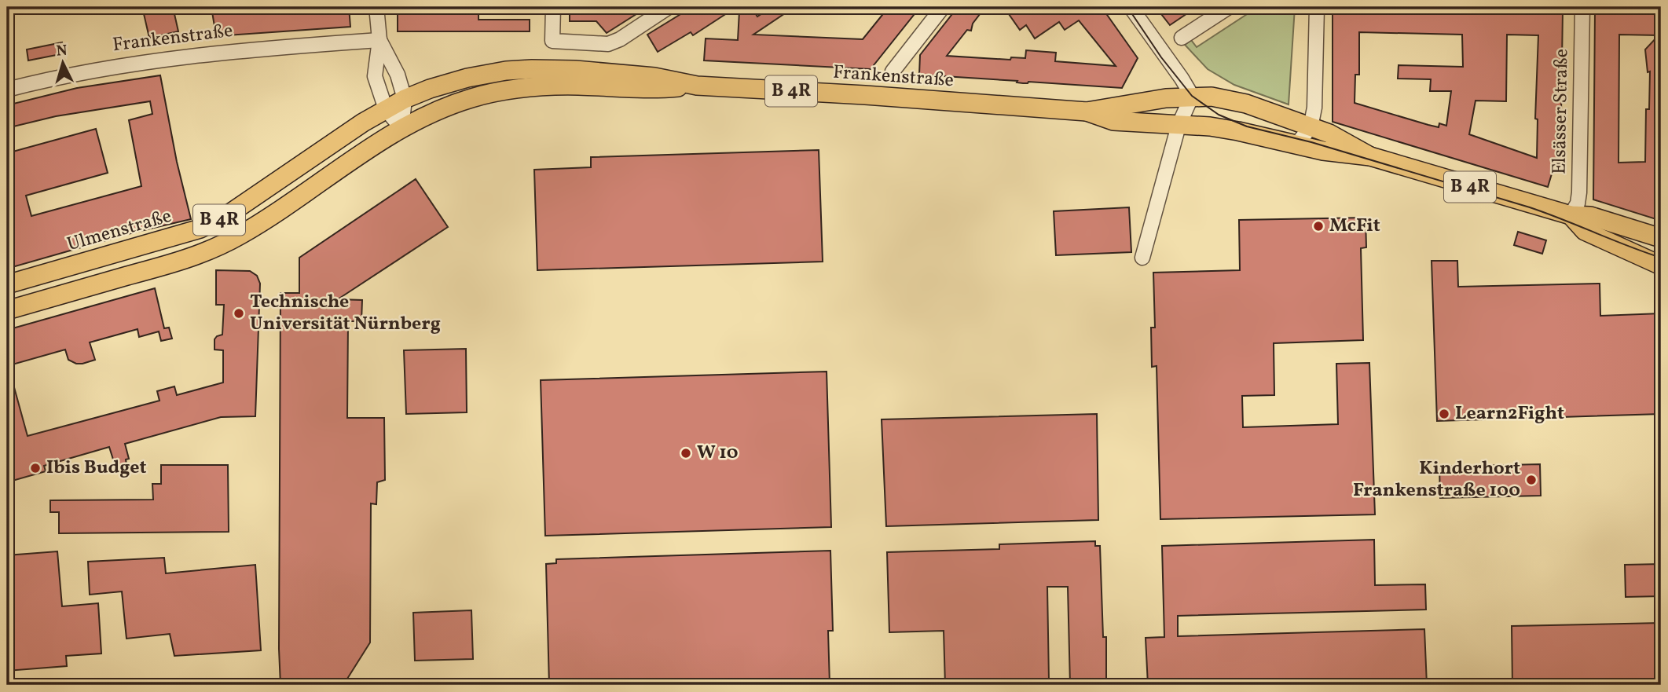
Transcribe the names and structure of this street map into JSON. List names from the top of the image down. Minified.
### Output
{"streets":{"main road":["Frankenstraße","B 4R","Ulmenstraße"],"street":["Elsässer Straße"]},"crossings":[["Frankenstraße","B 4R"],["Frankenstraße","Elsässer Straße"],["Frankenstraße","Ulmenstraße"]],"places":["McFit","Technische Universität Nürnberg","Learn2Fight","W 10","Ibis Budget","Kinderhort Frankenstraße 100"],"north":"top"}
